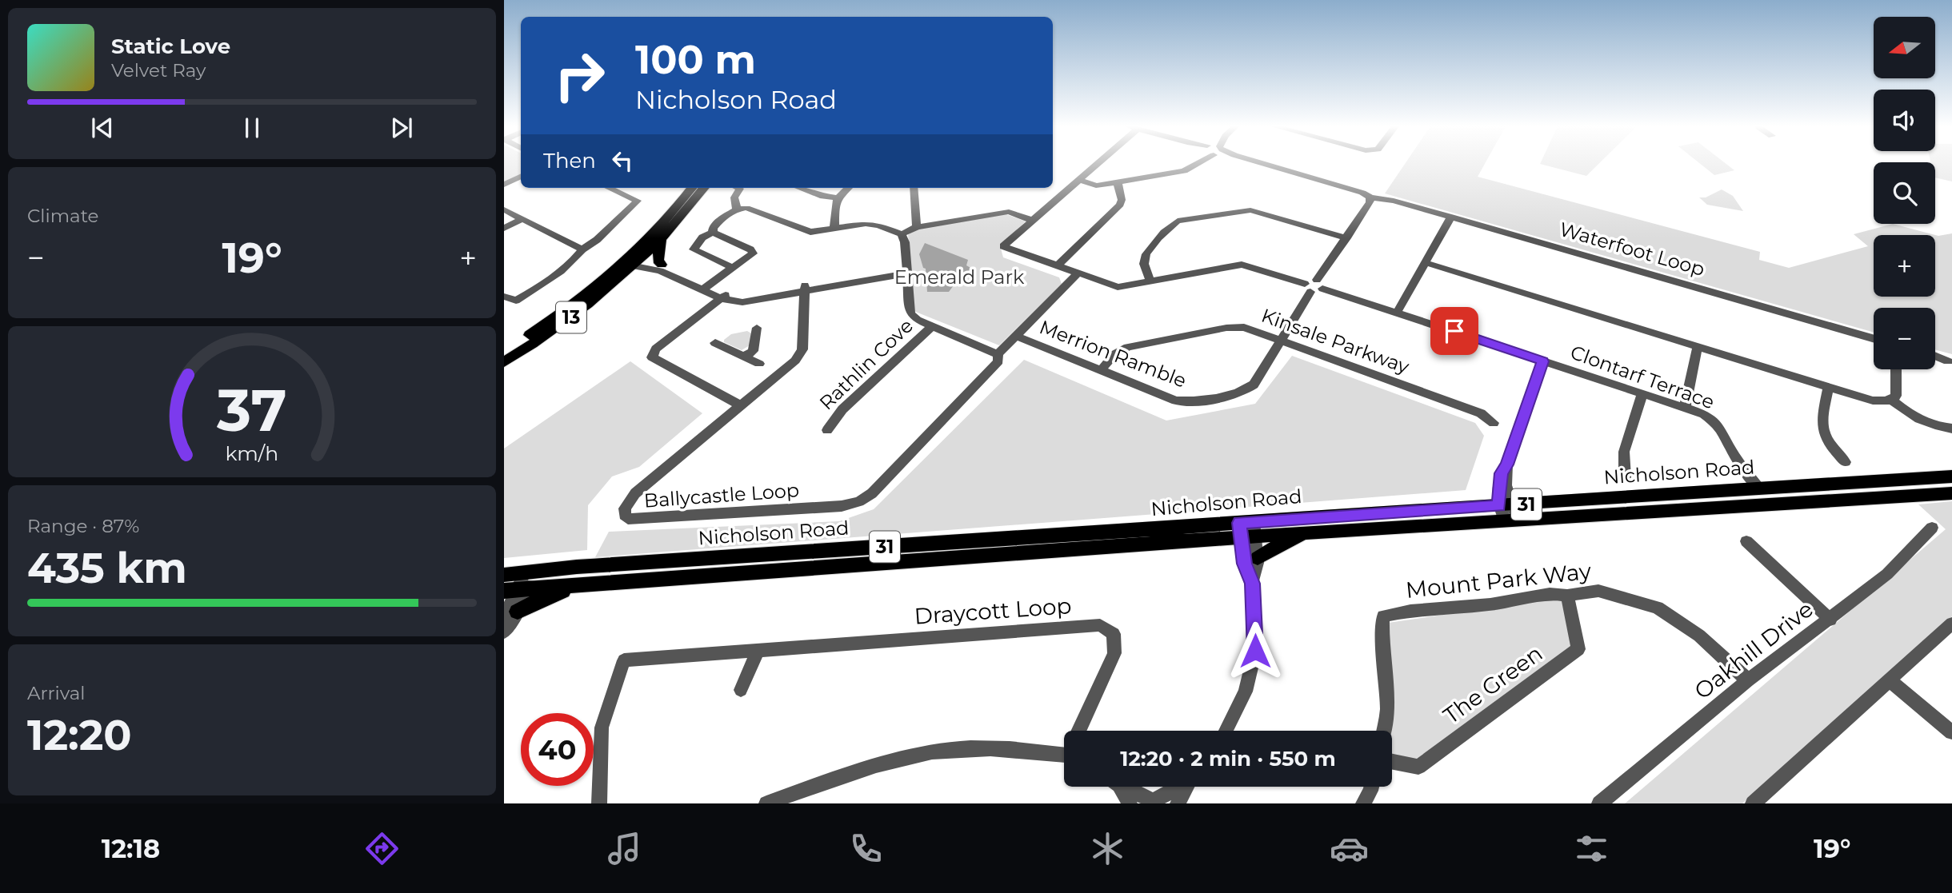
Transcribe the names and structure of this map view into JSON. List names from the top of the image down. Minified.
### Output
{"streets":{"main road":["13","Nicholson Road","31"],"street":["Waterfoot Loop","Kinsale Parkway","Merrion Ramble","Rathlin Cove","Clontarf Terrace","Ballycastle Loop","Mount Park Way","Draycott Loop","Oakhill Drive","The Green"]},"crossings":[["Kinsale Parkway","Merrion Ramble"],["Clontarf Terrace","Nicholson Road"],["Mount Park Way","Oakhill Drive"],["Mount Park Way","The Green"]],"parks":["Emerald Park"],"north":"left","page":{"map_buttons":["+","−"],"turn":["100 m","Nicholson Road"],"song":["Static Love","Velvet Ray"],"then":"Then","tile":["Climate",["Range · 87%","435 km"],["Arrival","12:20"]],"heat":["−","19°","+"],"limit":"40","trip":"12:20 · 2 min · 550 m","tabs":["12:18","19°"],"gauge":["37","km/h"]}}
